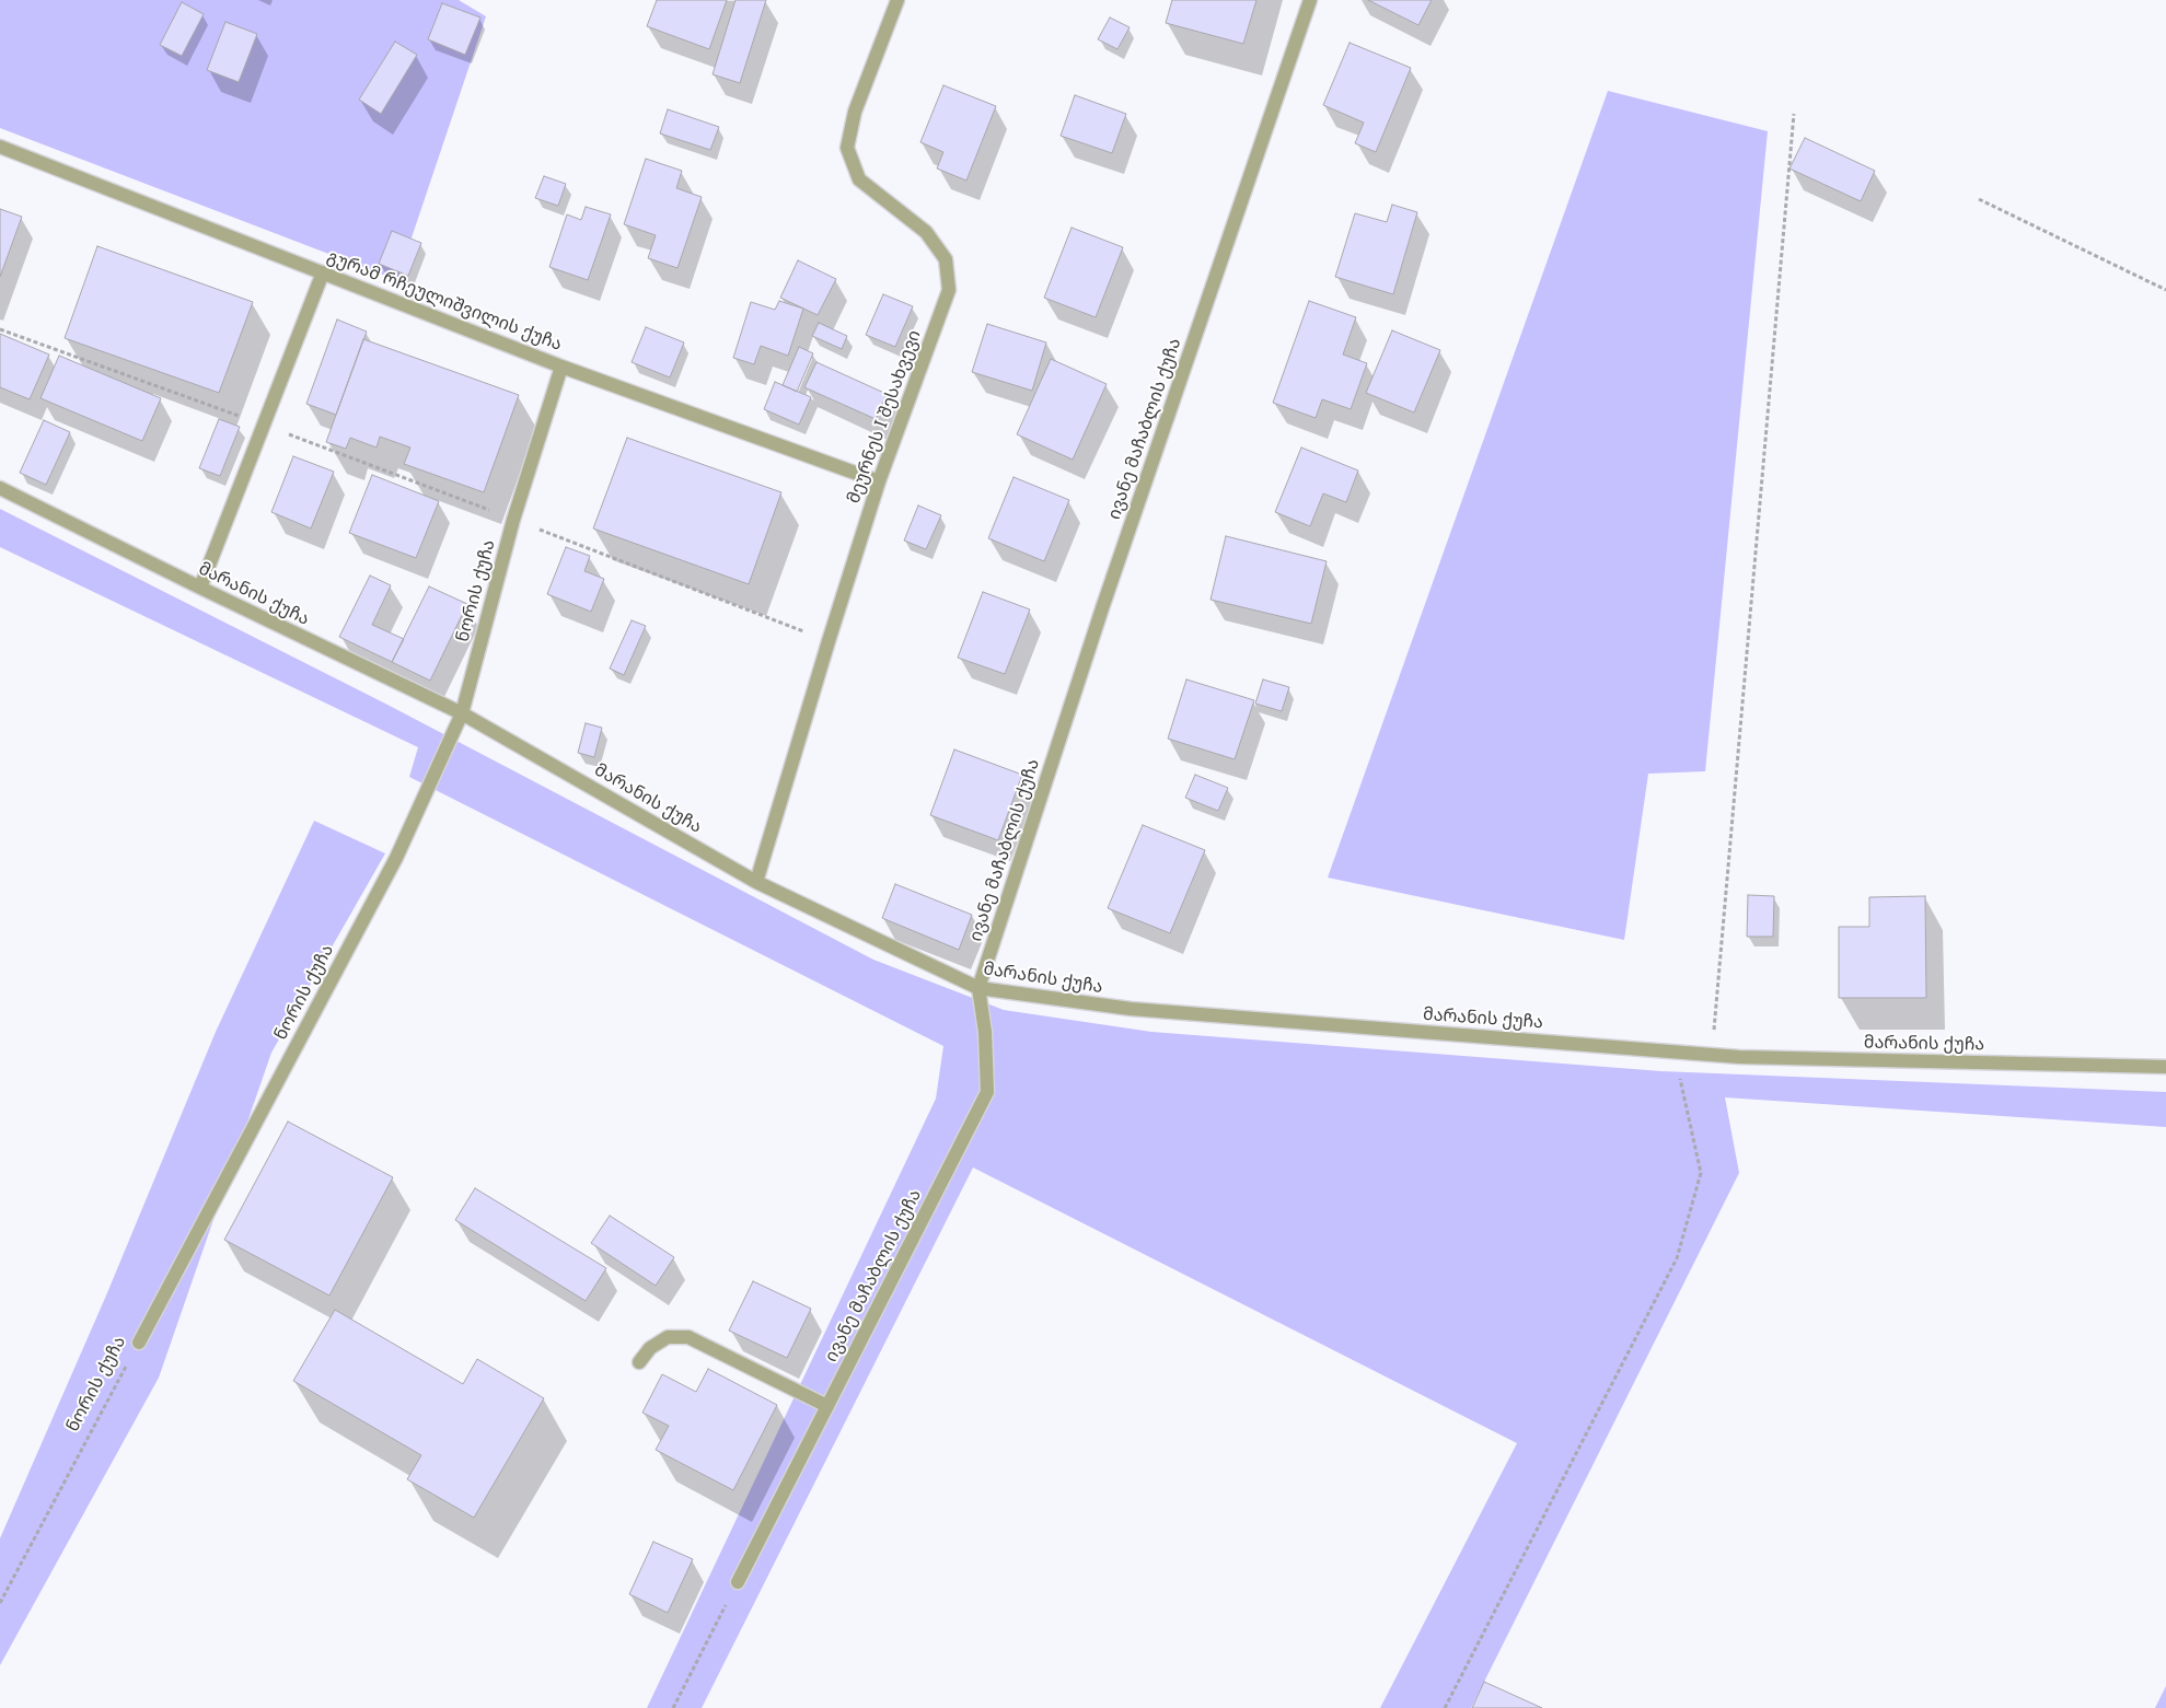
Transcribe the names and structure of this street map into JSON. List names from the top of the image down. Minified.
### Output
{"streets":{"street":["გურამ რჩეულიშვილის ქუჩა","მეურნეს I შესახვევი","ივანე მაჩაბლის ქუჩა","ნორის ქუჩა","მარანის ქუჩა"]},"crossings":[["გურამ რჩეულიშვილის ქუჩა","მეურნეს I შესახვევი"],["გურამ რჩეულიშვილის ქუჩა","ნორის ქუჩა"],["მეურნეს I შესახვევი","მარანის ქუჩა"],["ივანე მაჩაბლის ქუჩა","მარანის ქუჩა"],["ნორის ქუჩა","მარანის ქუჩა"]]}
